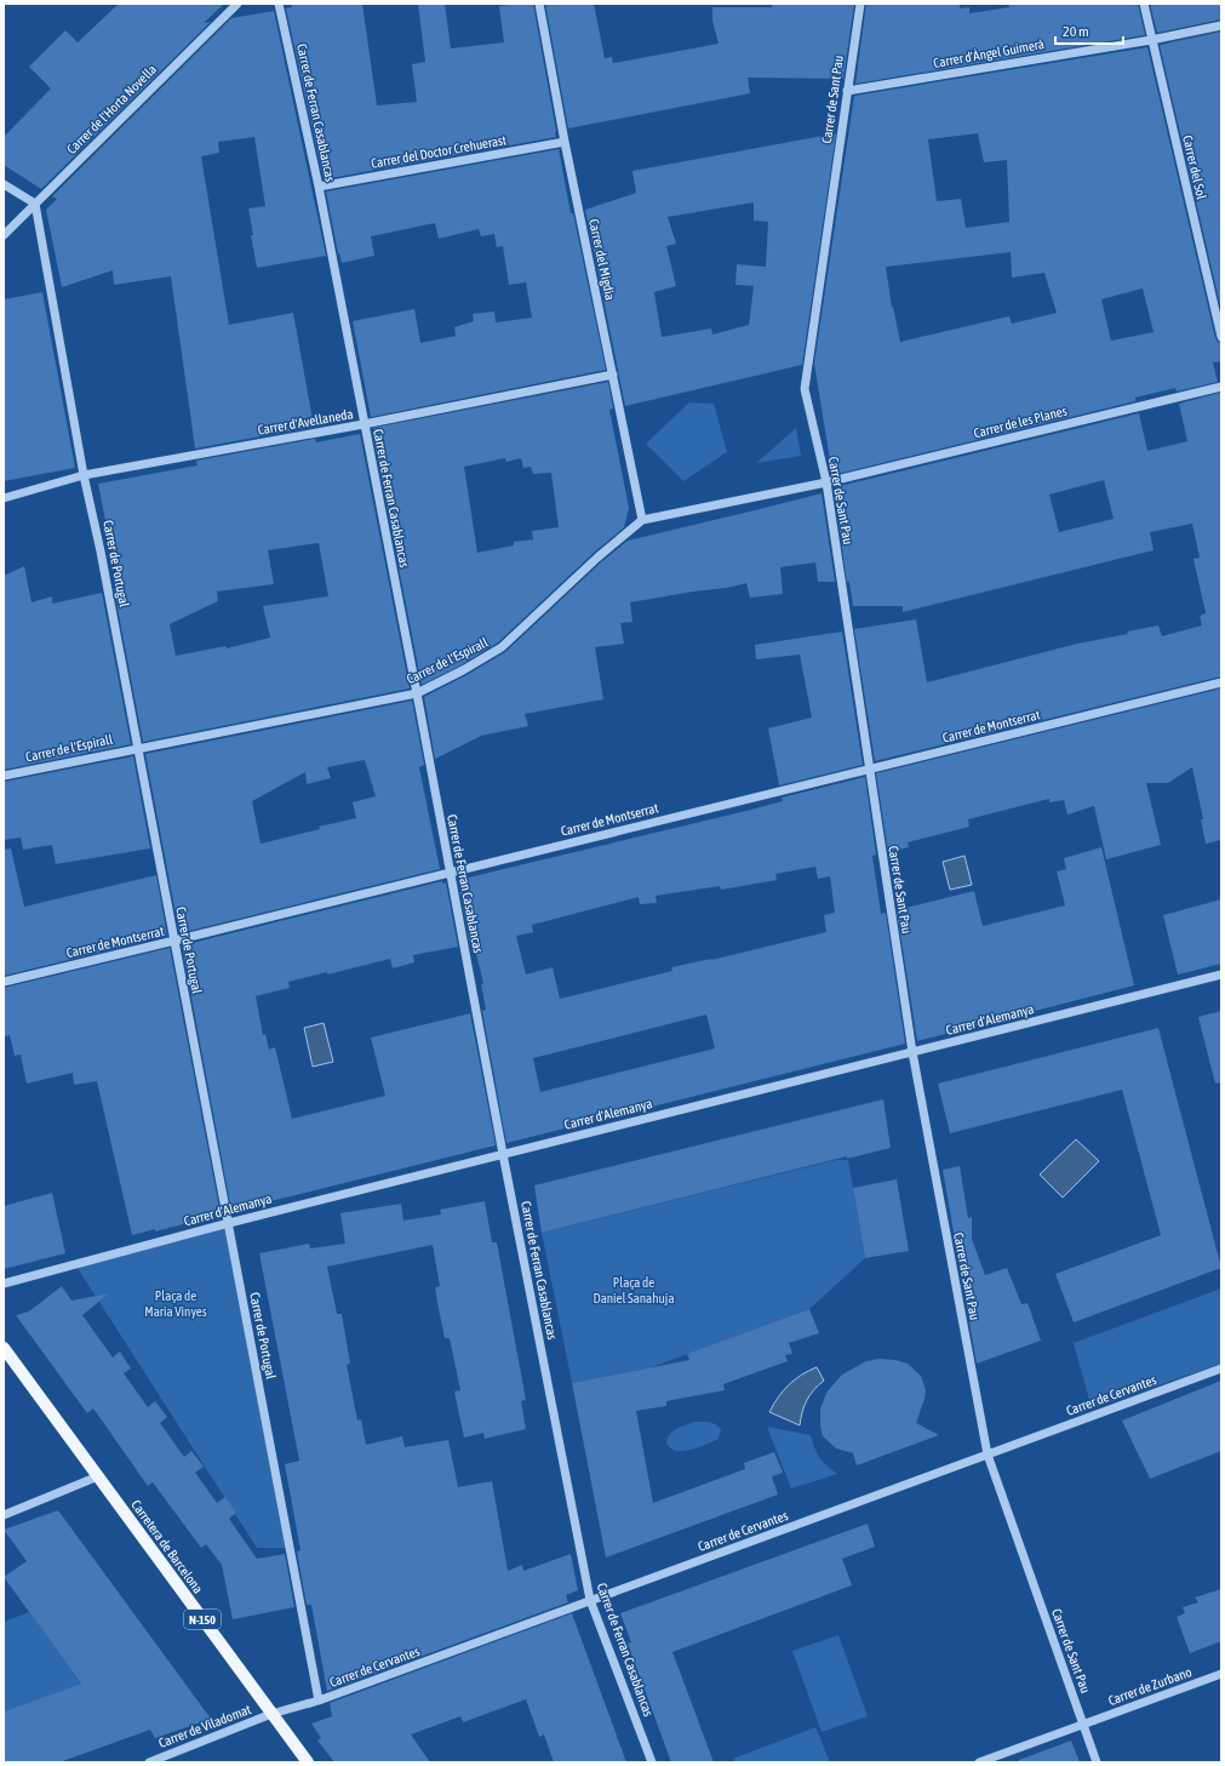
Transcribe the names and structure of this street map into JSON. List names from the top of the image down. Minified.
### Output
{"streets":{"main road":["Carretera de Barcelona","N-150"],"street":["Carrer d'Àngel Guimerà","Carrer de Sant Pau","Carrer de l'Horta Novella","Carrer de Ferran Casablancas","Carrer del Doctor Crehuerast","Carrer del Sol","Carrer del Migdia","Carrer d'Avellaneda","Carrer de les Planes","Carrer de Portugal","Carrer de l'Espirall","Carrer de Montserrat","Carrer d'Alemanya","Carrer de Cervantes","Carrer de Zurbano","Carrer de Viladomat"]},"crossings":[["Carrer d'Àngel Guimerà","Carrer de Sant Pau"],["Carrer d'Àngel Guimerà","Carrer del Sol"],["Carrer de Sant Pau","Carrer de les Planes"],["Carrer de Sant Pau","Carrer de l'Espirall"],["Carrer de Sant Pau","Carrer de Montserrat"],["Carrer de Sant Pau","Carrer d'Alemanya"],["Carrer de Sant Pau","Carrer de Cervantes"],["Carrer de Sant Pau","Carrer de Zurbano"],["Carrer de l'Horta Novella","Carrer de Portugal"],["Carrer de Ferran Casablancas","Carrer del Doctor Crehuerast"],["Carrer de Ferran Casablancas","Carrer d'Avellaneda"],["Carrer de Ferran Casablancas","Carrer de l'Espirall"],["Carrer de Ferran Casablancas","Carrer de Montserrat"],["Carrer de Ferran Casablancas","Carrer d'Alemanya"],["Carrer de Ferran Casablancas","Carrer de Cervantes"],["Carrer del Doctor Crehuerast","Carrer del Migdia"],["Carrer del Migdia","Carrer d'Avellaneda"],["Carrer del Migdia","Carrer de l'Espirall"],["Carrer d'Avellaneda","Carrer de Portugal"],["Carrer de les Planes","Carrer de l'Espirall"],["Carrer de Portugal","Carrer de l'Espirall"],["Carrer de Portugal","Carrer de Montserrat"],["Carrer de Portugal","Carrer d'Alemanya"],["Carrer de Portugal","Carrer de Cervantes"],["Carrer de Cervantes","Carretera de Barcelona"],["Carrer de Cervantes","Carrer de Viladomat"],["Carretera de Barcelona","Carrer de Viladomat"]],"parks":["Plaça de Daniel Sanahuja","Plaça de Maria Vinyes"],"scale_bar":"20 m"}
